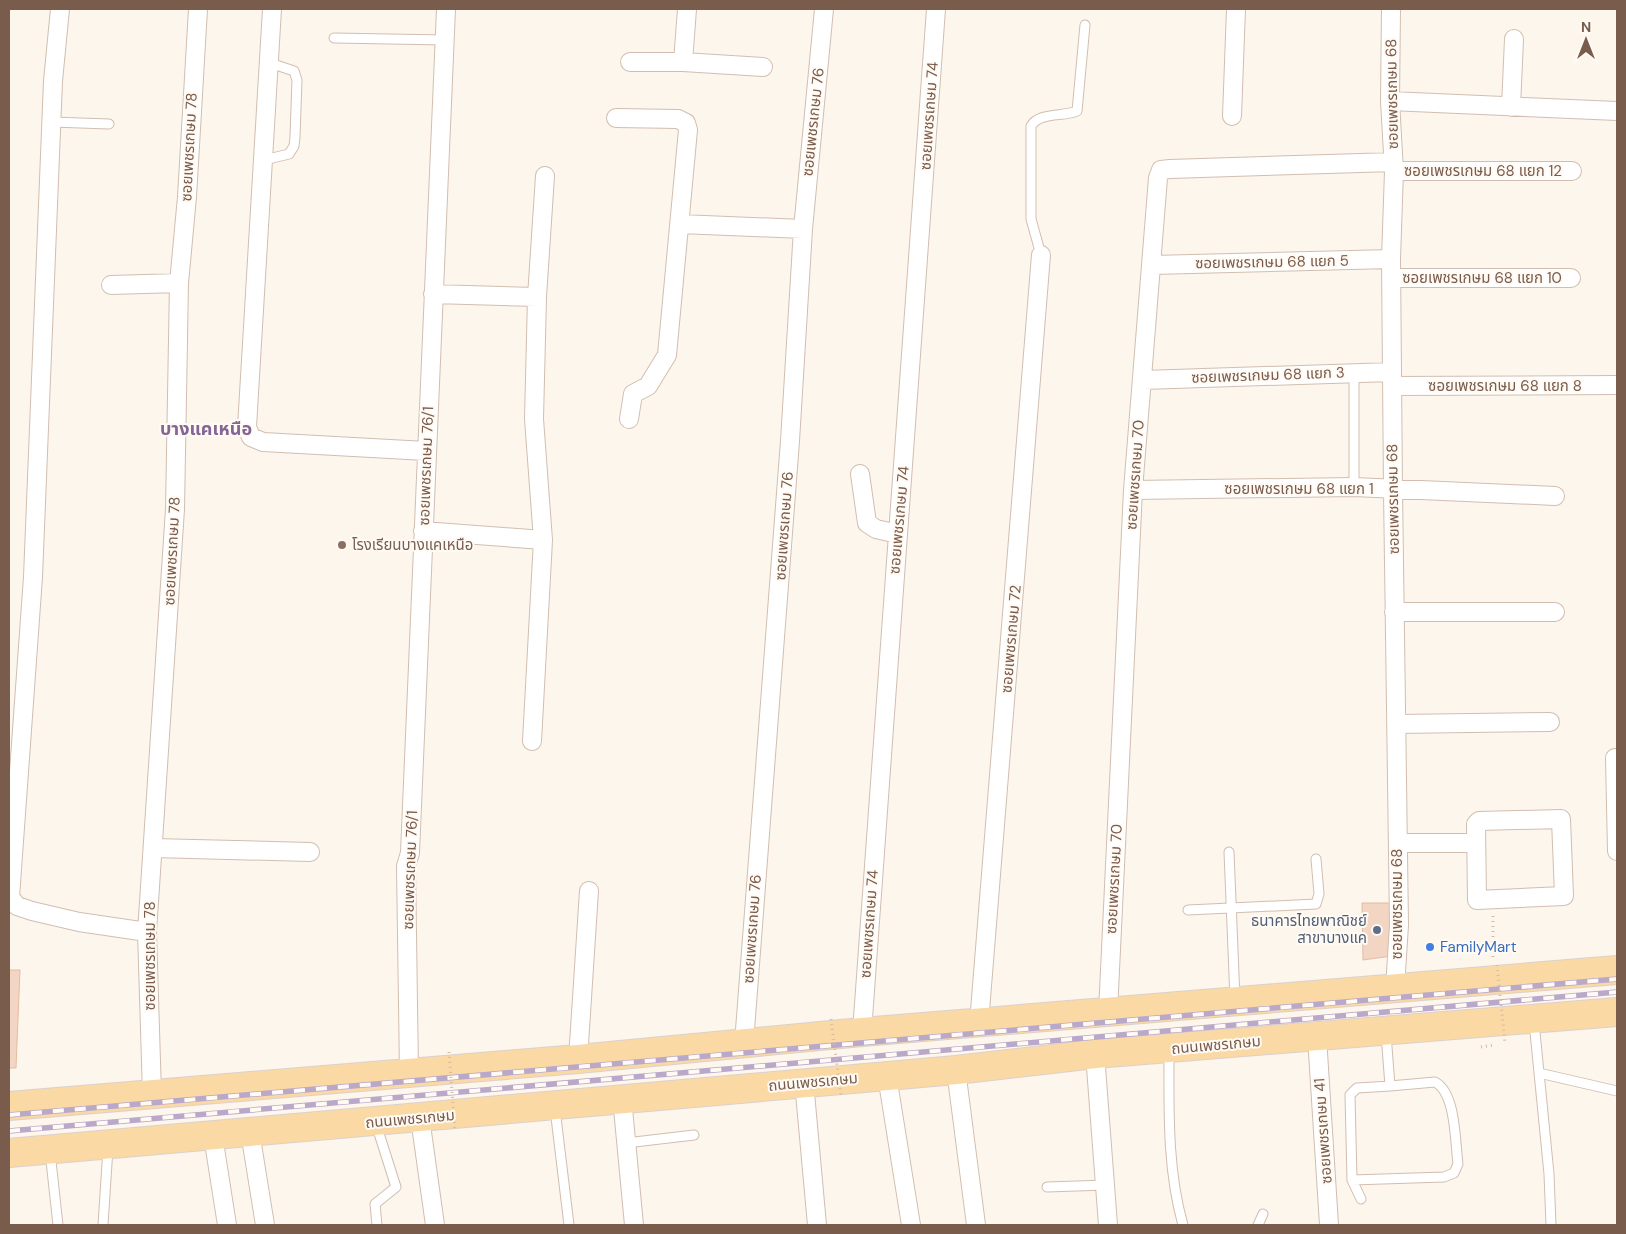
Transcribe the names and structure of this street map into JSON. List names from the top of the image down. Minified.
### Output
{"streets":{"main road":["ถนนเพชรเกษม"],"street":["ซอยเพชรเกษม 68","ซอยเพชรเกษม 74","ซอยเพชรเกษม 76","ซอยเพชรเกษม 78","ซอยเพชรเกษม 68 แยก 12","ซอยเพชรเกษม 68 แยก 5","ซอยเพชรเกษม 68 แยก 10","ซอยเพชรเกษม 68 แยก 3","ซอยเพชรเกษม 68 แยก 8","ซอยเพชรเกษม 76/1","ซอยเพชรเกษม 70","ซอยเพชรเกษม 68 แยก 1","ซอยเพชรเกษม 72","ซอยเพชรเกษม 41"]},"crossings":[["ซอยเพชรเกษม 68","ซอยเพชรเกษม 68 แยก 12"],["ซอยเพชรเกษม 68","ซอยเพชรเกษม 68 แยก 5"],["ซอยเพชรเกษม 68","ซอยเพชรเกษม 68 แยก 10"],["ซอยเพชรเกษม 68","ซอยเพชรเกษม 68 แยก 3"],["ซอยเพชรเกษม 68","ซอยเพชรเกษม 68 แยก 8"],["ซอยเพชรเกษม 68","ซอยเพชรเกษม 70"],["ซอยเพชรเกษม 68","ซอยเพชรเกษม 68 แยก 1"],["ซอยเพชรเกษม 68 แยก 12","ซอยเพชรเกษม 70"],["ซอยเพชรเกษม 68 แยก 5","ซอยเพชรเกษม 70"],["ซอยเพชรเกษม 68 แยก 3","ซอยเพชรเกษม 68 แยก 8"],["ซอยเพชรเกษม 68 แยก 3","ซอยเพชรเกษม 70"],["ซอยเพชรเกษม 70","ซอยเพชรเกษม 68 แยก 1"],["ถนนเพชรเกษม","ซอยเพชรเกษม 41"]],"districts":["บางแคเหนือ"],"places":["โรงเรียนบางแคเหนือ","ธนาคารไทยพาณิชย์ สาขาบางแค","FamilyMart"],"north":"top"}
